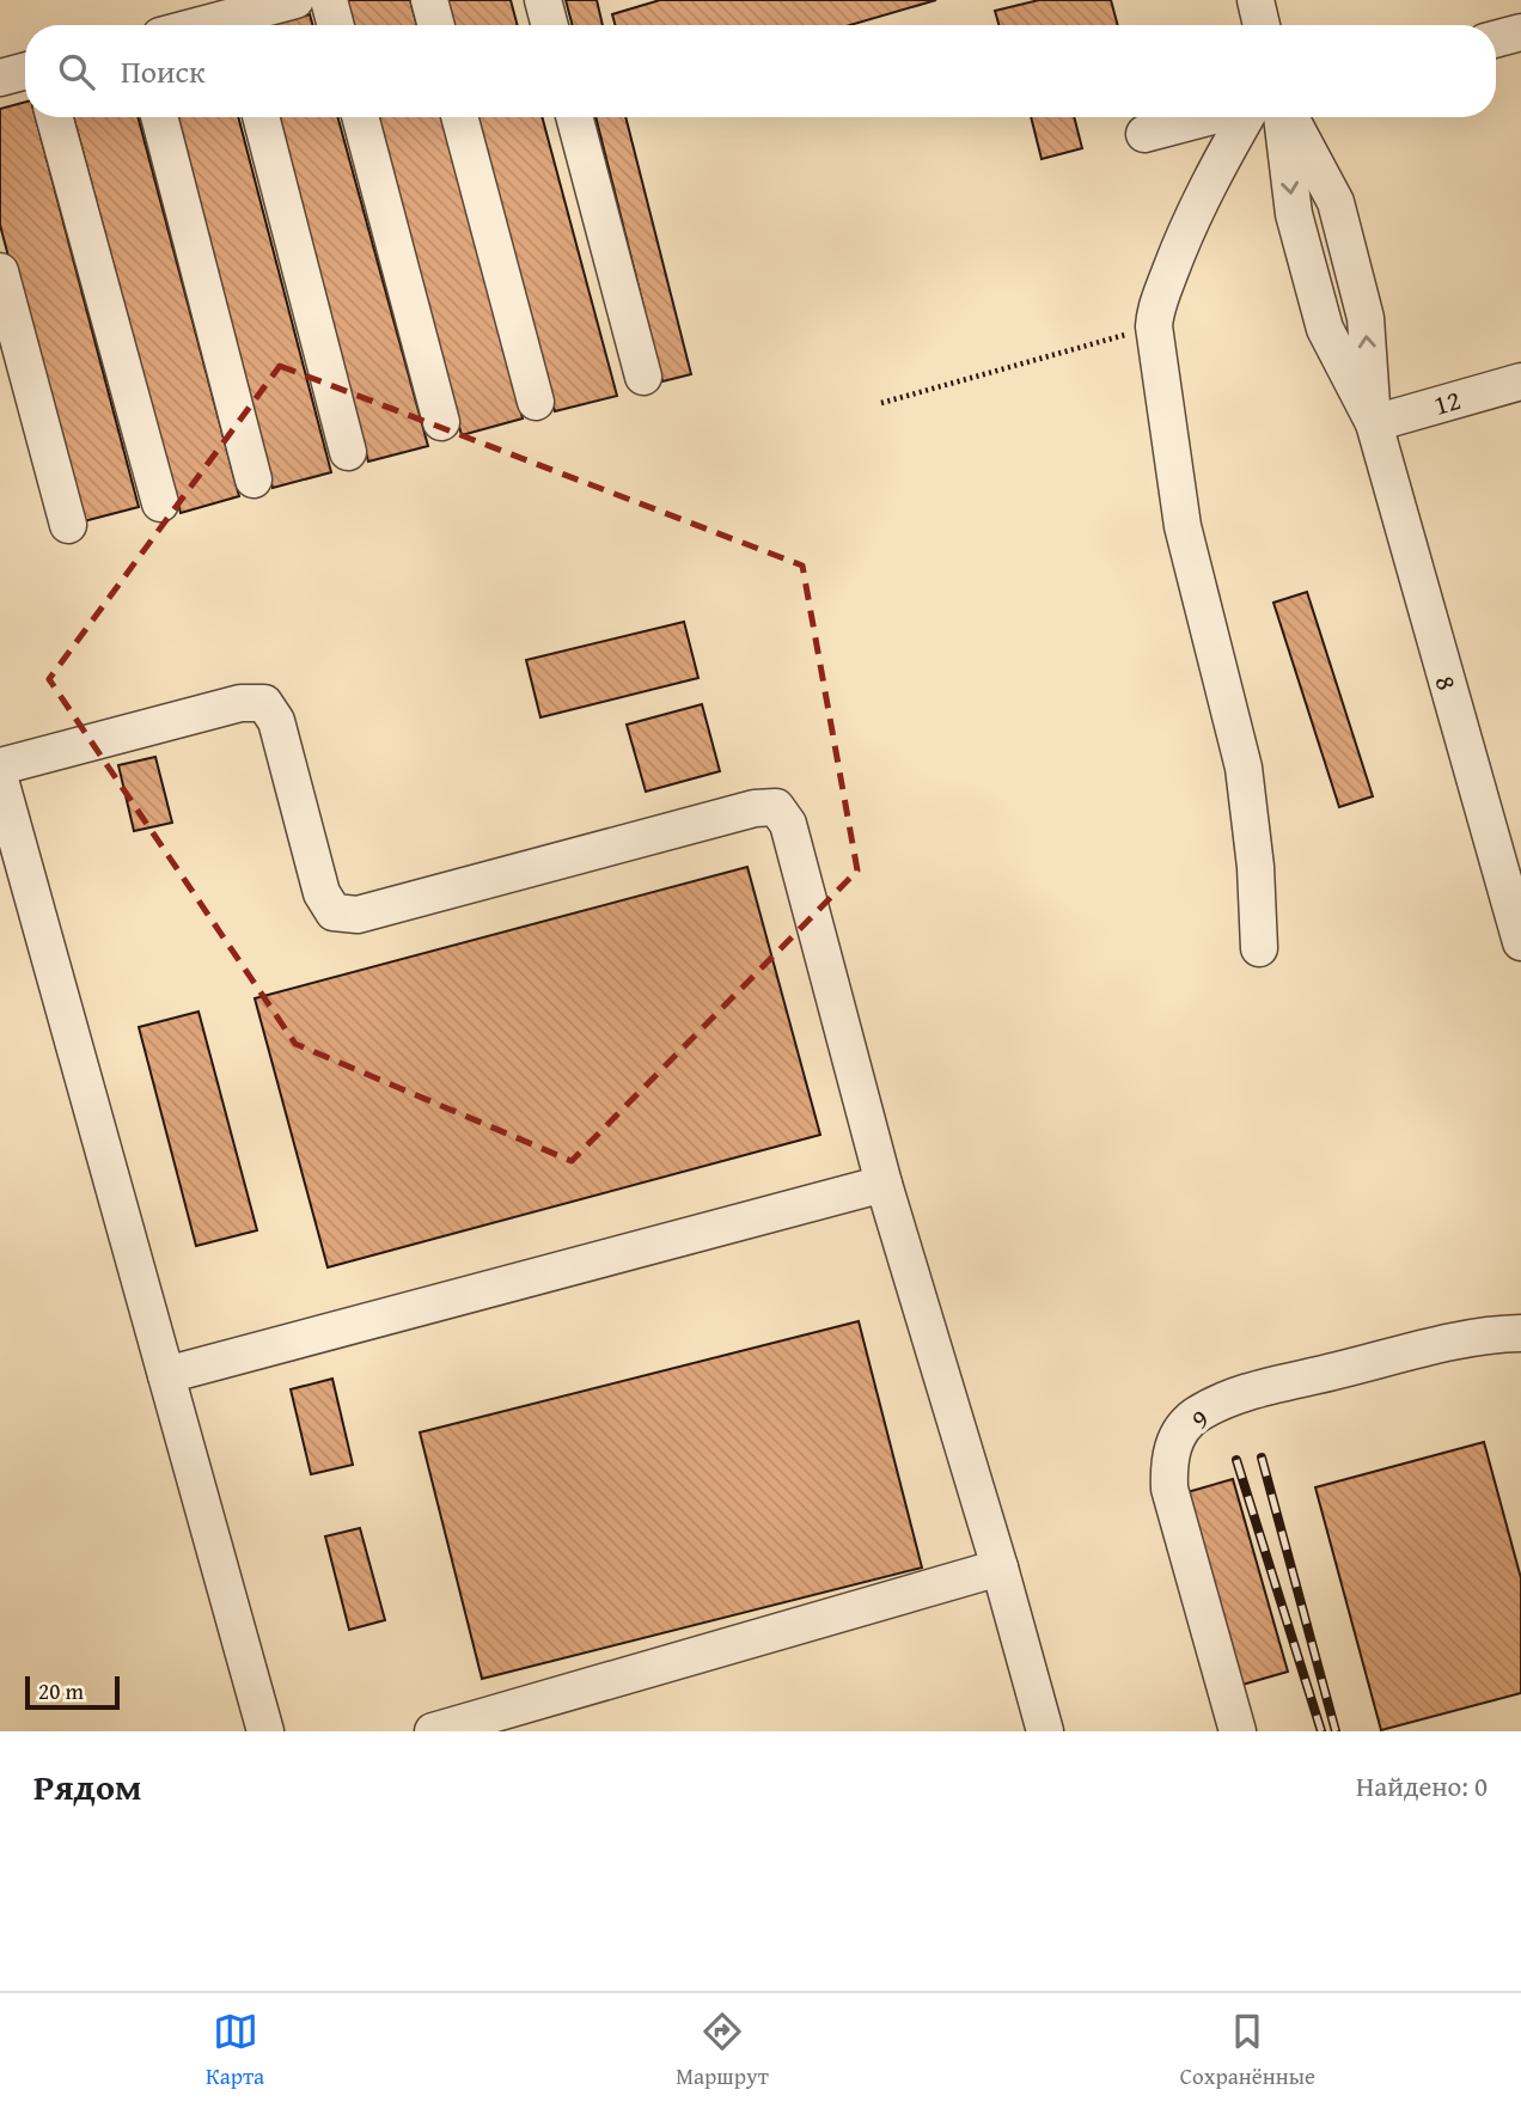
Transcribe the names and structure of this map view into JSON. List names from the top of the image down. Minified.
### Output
{"streets":{"street":["12","8","9"]},"crossings":[["12","8"]],"scale_bar":"20 m","page":{"search":"Поиск","scale":"20 m","heading":["Рядом","Найдено: 0"],"nav":["Карта","Маршрут","Сохранённые"]}}
